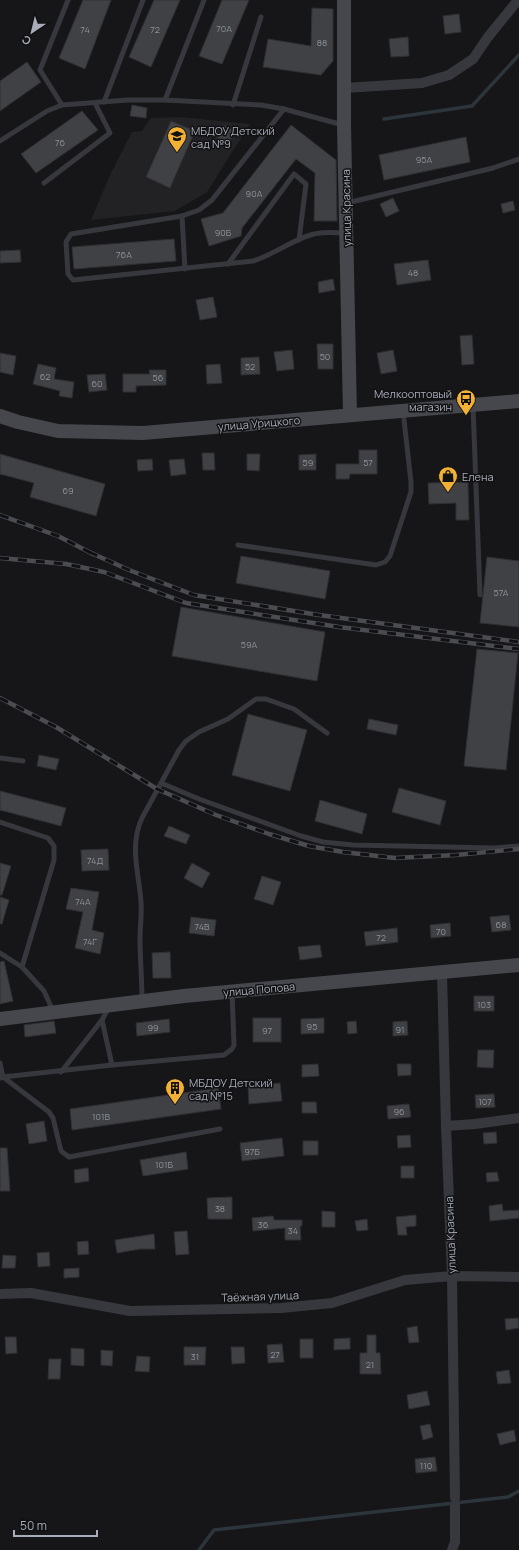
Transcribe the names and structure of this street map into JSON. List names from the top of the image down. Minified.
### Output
{"streets":{"street":["улица Красина","улица Урицкого","улица Попова","Таёжная улица"]},"crossings":[["улица Красина","улица Урицкого"],["улица Красина","улица Попова"],["улица Красина","Таёжная улица"]],"places":{"school or university":["МБДОУ Детский сад №9"],"bus stop":["Мелкооптовый магазин"],"shop":["Елена"],"building":["МБДОУ Детский сад №15"]},"house_numbers":["70А","74","72","88","76","95А","90А","90Б","76А","48","50","52","62","56","60","59","57","69","57А","59А","74Д","74А","68","74В","70","72","74Г","103","95","99","91","97","107","96","101В","97Б","101Б","38","36","34","27","31","21","110"],"scale_bar":"50 m","north":"bottom left"}
